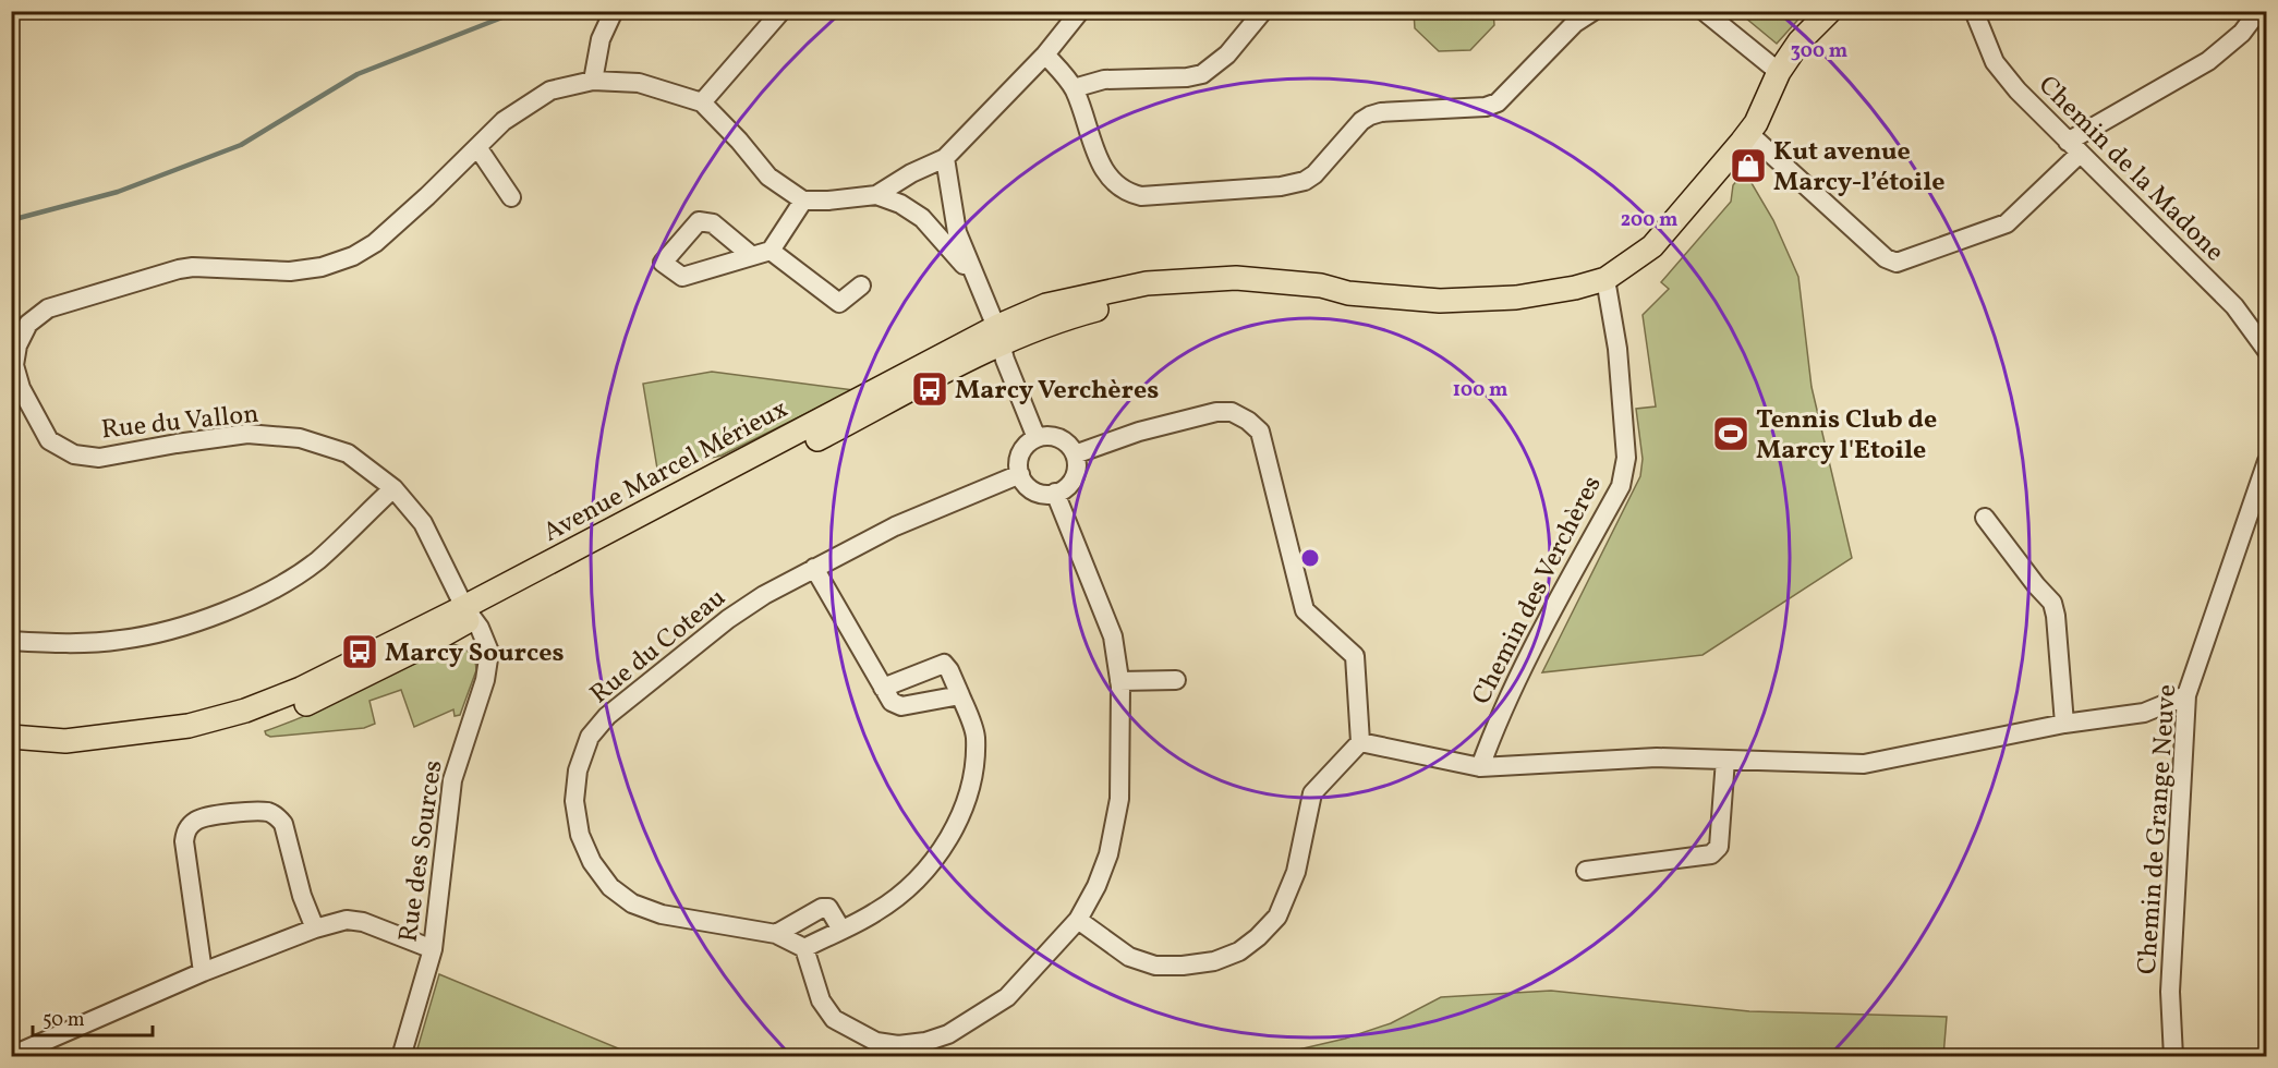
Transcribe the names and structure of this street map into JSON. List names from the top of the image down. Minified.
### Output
{"streets":{"main road":["Avenue Marcel Mérieux"],"street":["Chemin de la Madone","Rue du Vallon","Chemin des Verchères","Rue du Coteau","Chemin de Grange Neuve","Rue des Sources"]},"crossings":[["Rue du Vallon","Avenue Marcel Mérieux"],["Rue du Vallon","Rue des Sources"],["Avenue Marcel Mérieux","Chemin des Verchères"],["Avenue Marcel Mérieux","Rue des Sources"]],"places":{"shop":["Kut avenue Marcy-l’étoile"],"bus stop":["Marcy Verchères","Marcy Sources"],"sports":["Tennis Club de Marcy l'Etoile"]},"scale_bar":"50 m","rings":["300 m","200 m","100 m"]}
